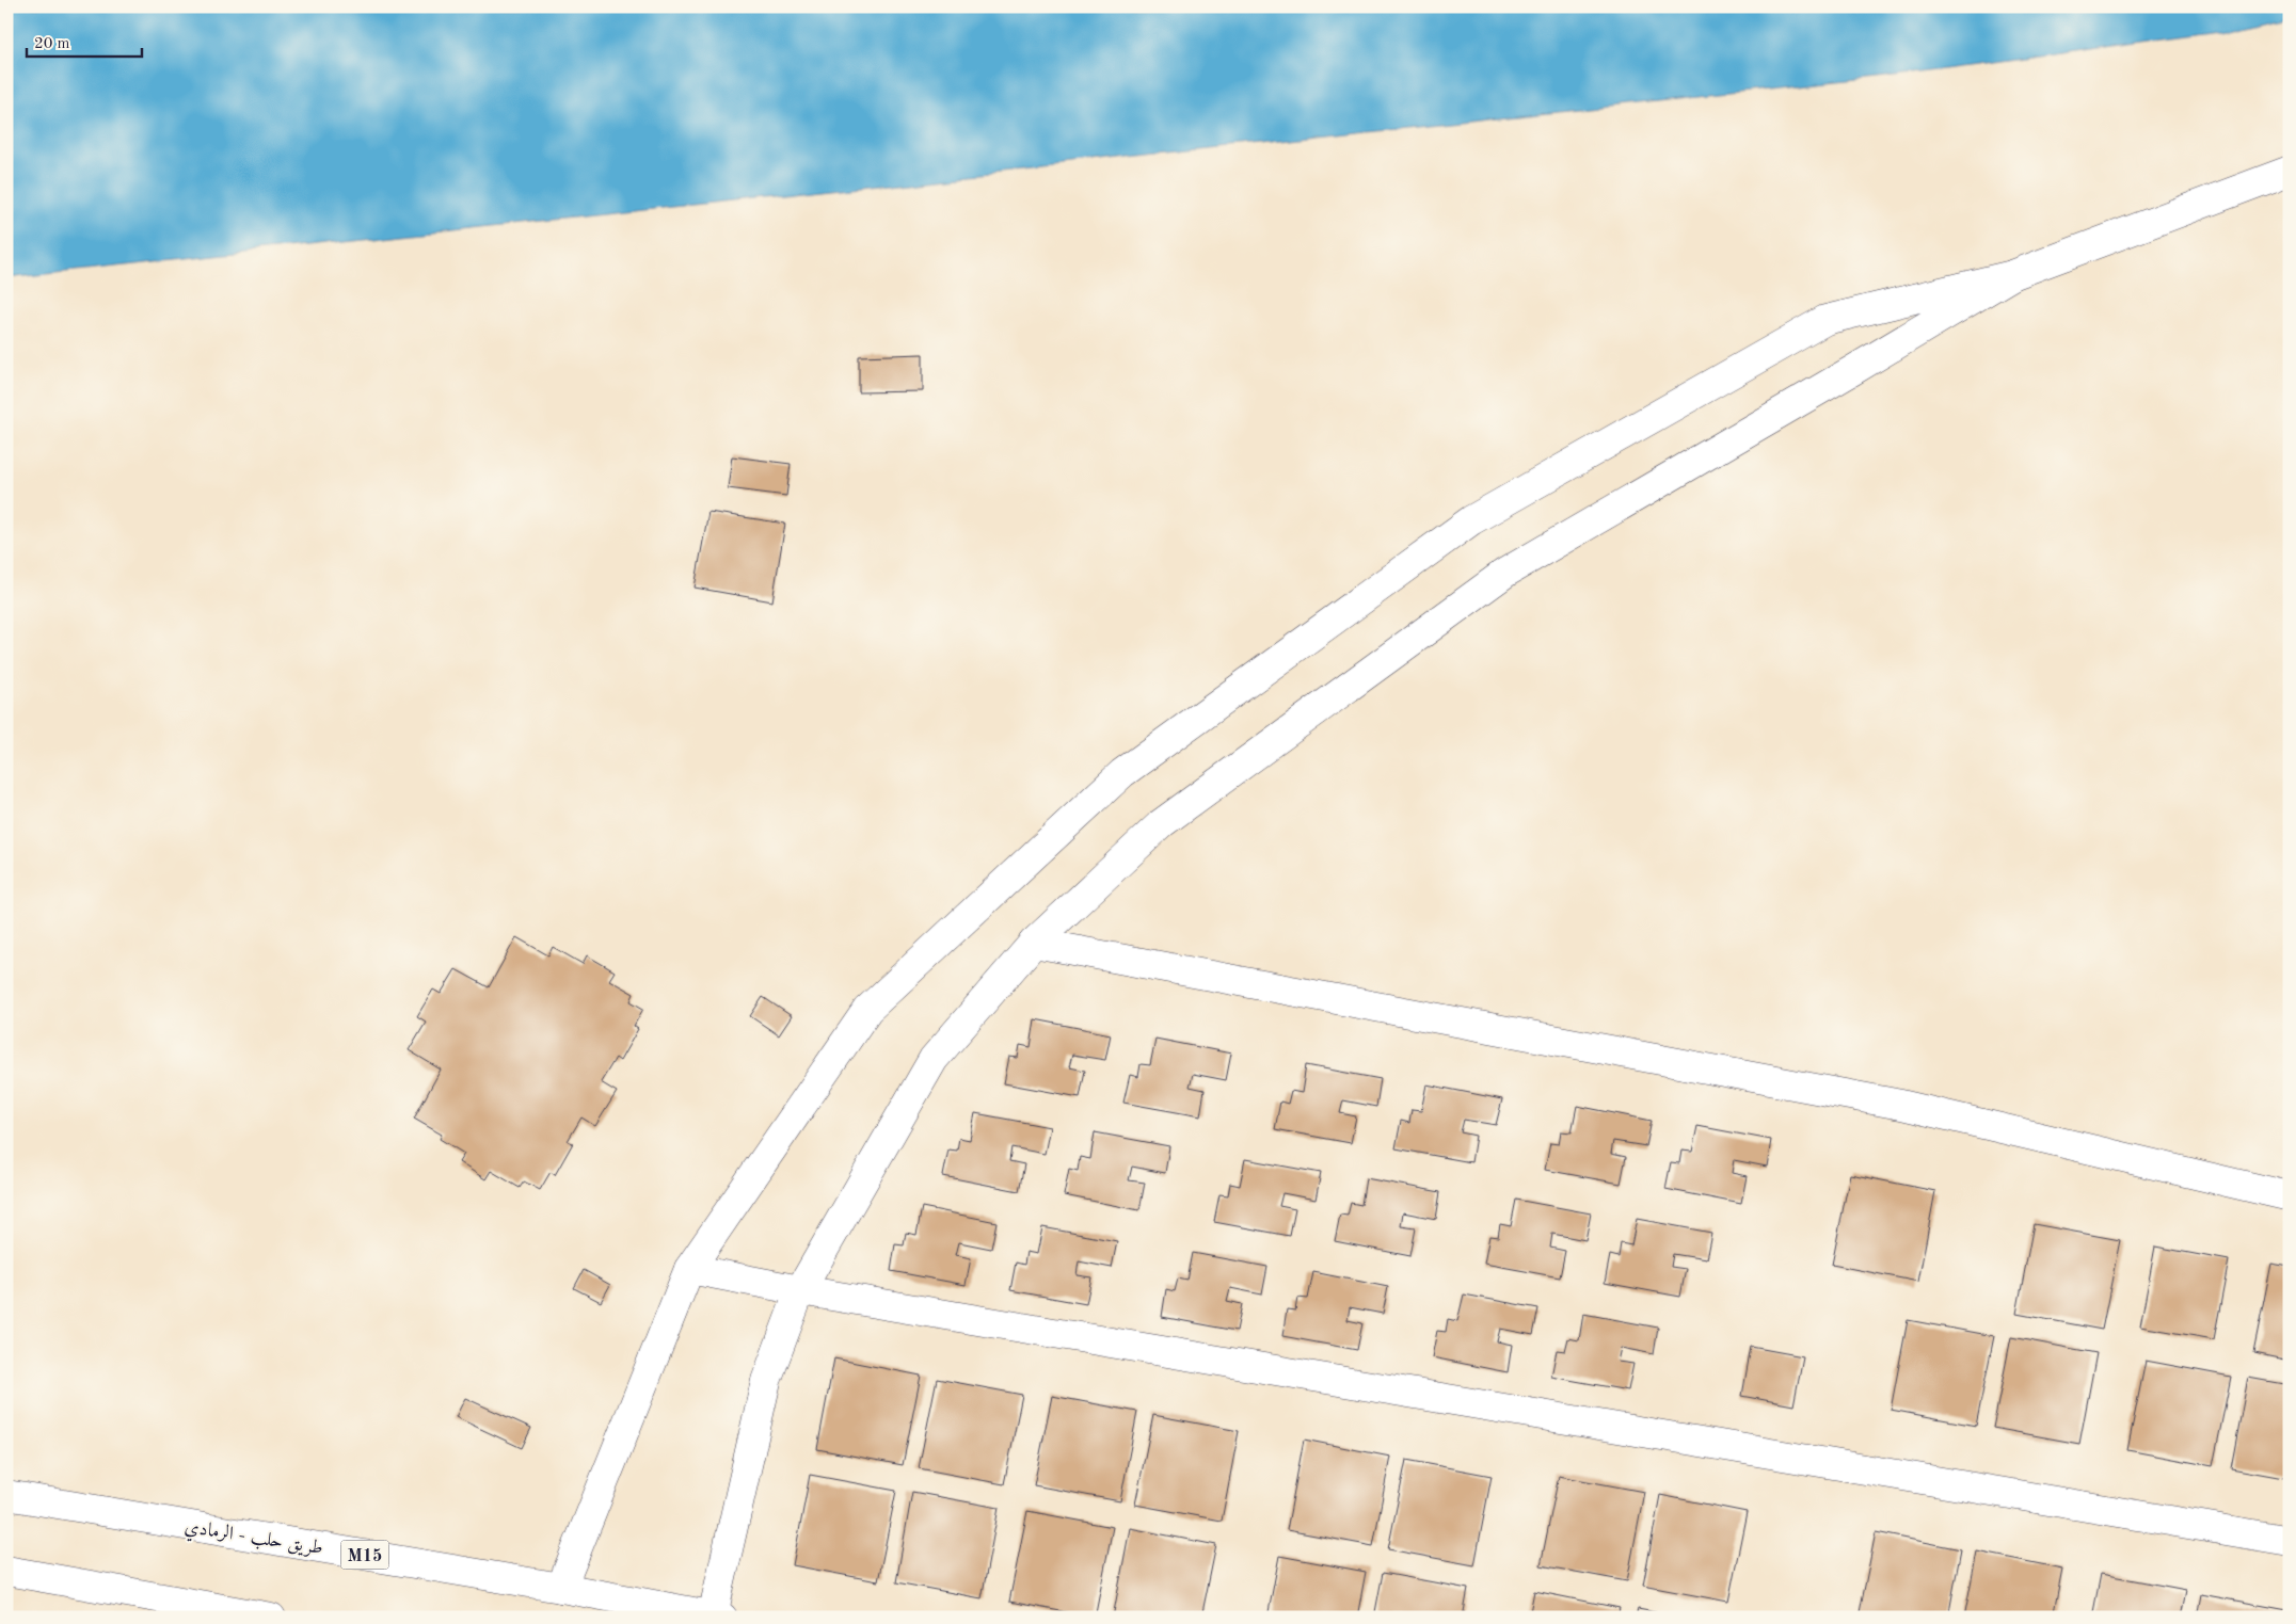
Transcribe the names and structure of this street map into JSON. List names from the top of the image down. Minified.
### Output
{"streets":{"main road":["طريق حلب - الرمادي","M15"]},"scale_bar":"20 m"}
